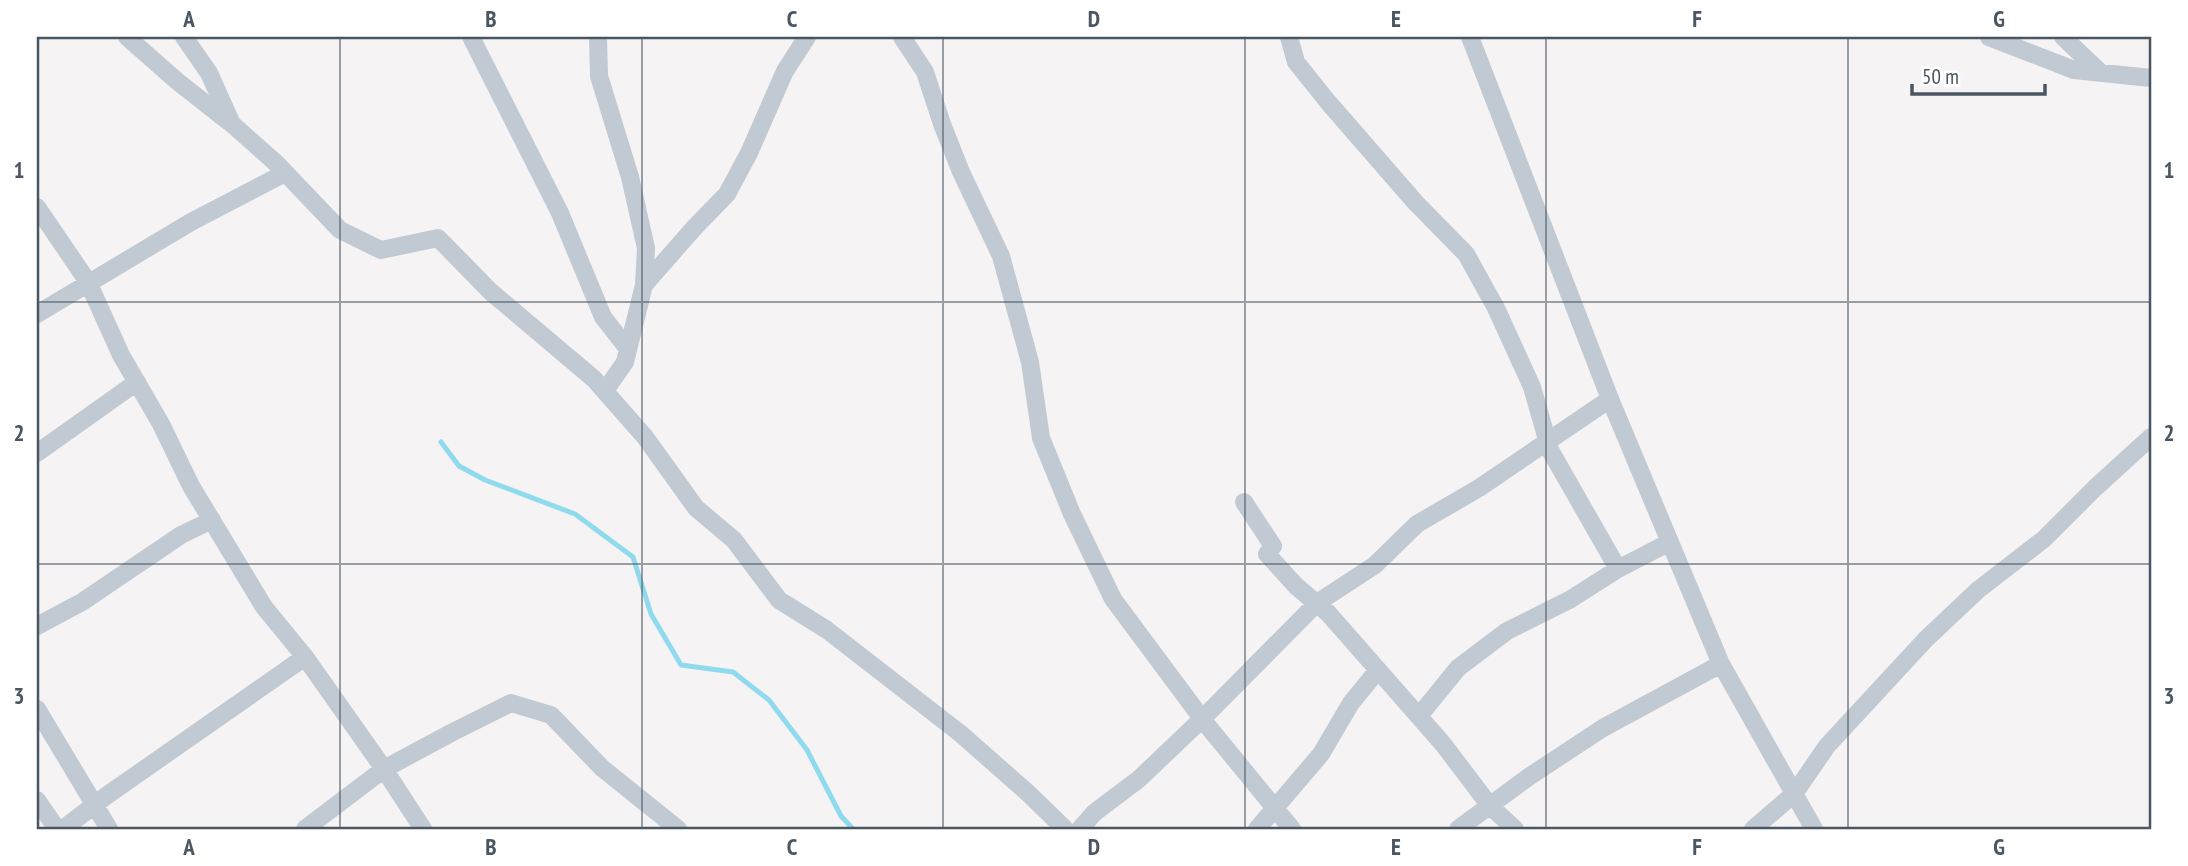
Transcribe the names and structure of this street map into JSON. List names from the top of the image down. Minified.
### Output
{"scale_bar":"50 m","grid":{"columns":["A","B","C","D","E","F","G"],"rows":["1","2","3"]}}
